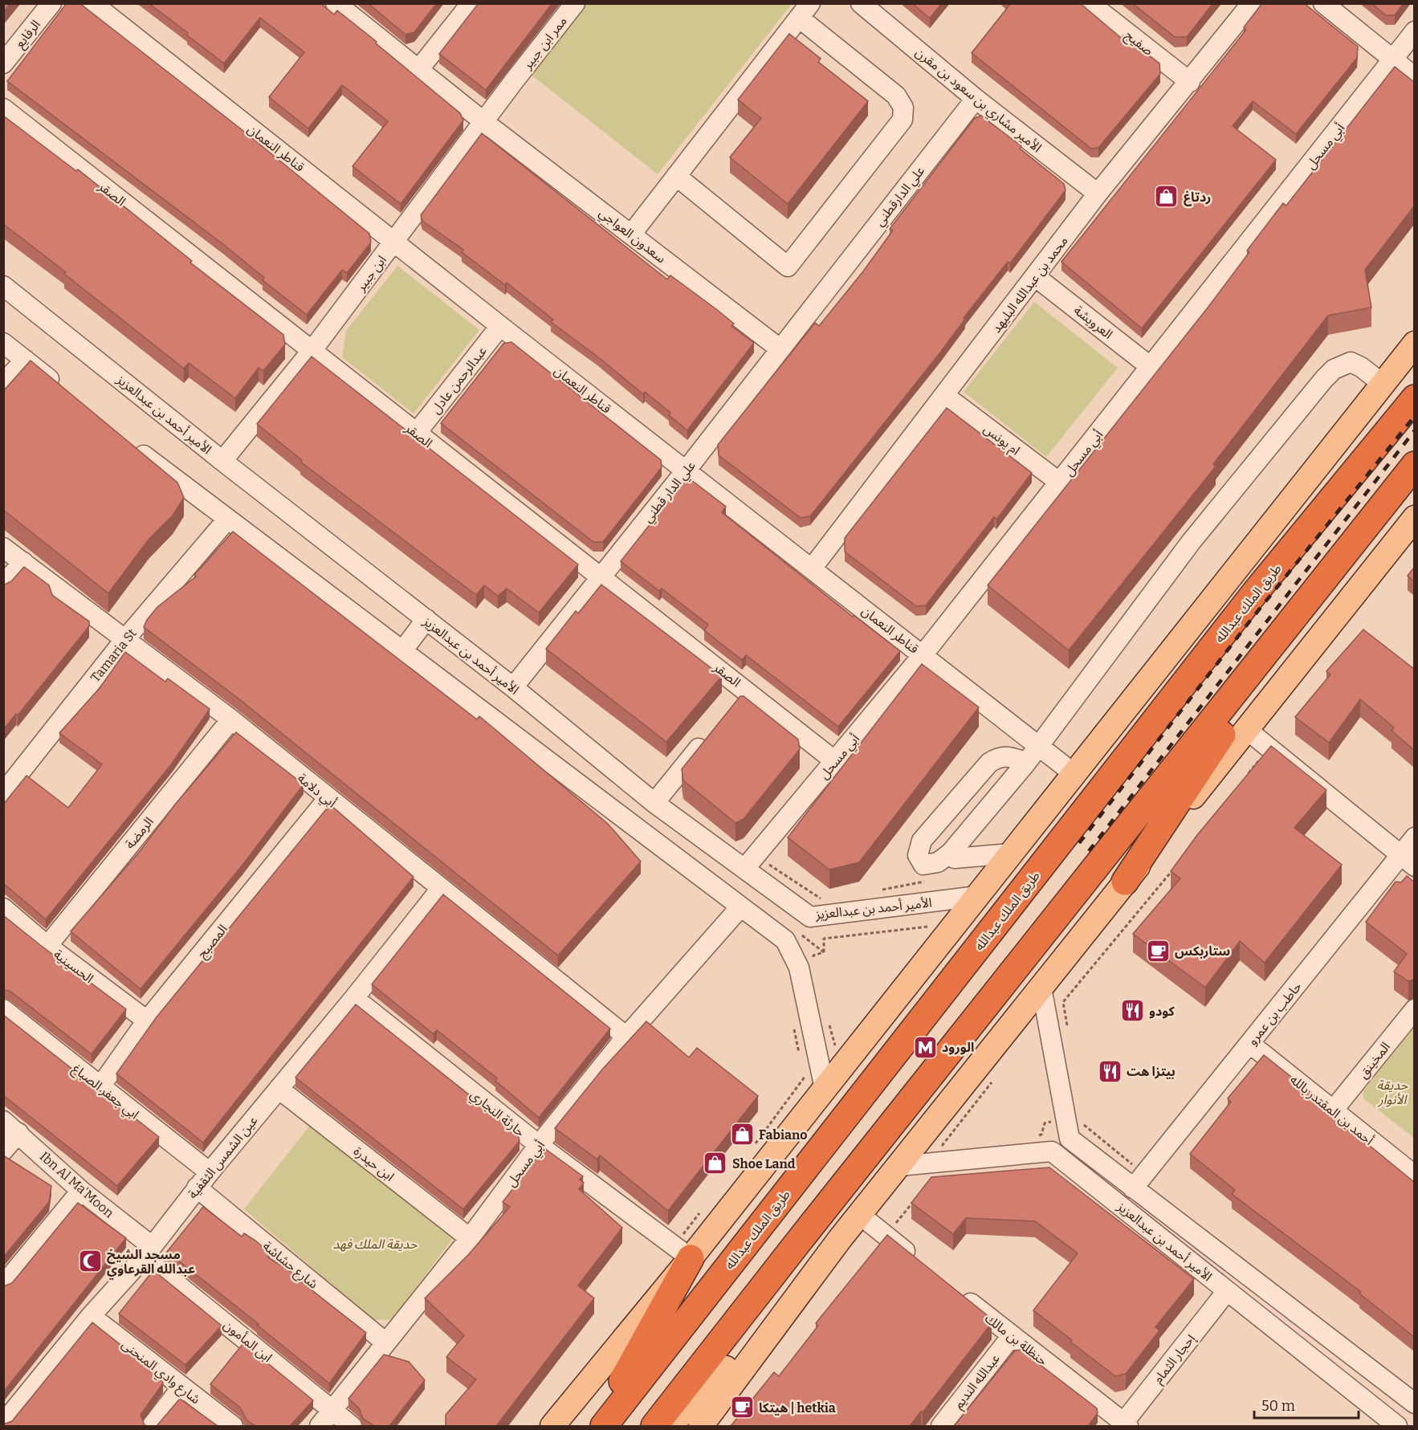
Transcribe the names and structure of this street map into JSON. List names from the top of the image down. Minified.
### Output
{"streets":{"highway":["طريق الملك عبدالله"],"street":["الرفايع","ممر ابن جبير","صفيح","الأمير مشاري بن سعود بن مقرن","أبي مسحل","قناطر النعمان","الصقر","علي الدارقطني","سعدون العواجي","ابن جبير","محمد بن عبدالله البليهد","العرويشة","عبدالرحمن عادل","الأمير أحمد بن عبدالعزيز","ام يونس","علي الدار قطني","Tamaria St","أبي دلامة","الرمضة","المصبح","الحسينية","حاطب بن عمرو","المخينق","ابي جعفر الصباغ","أحمد بن المقتدر بالله","حارثة النجاري","عين الشمس الثقفية","ابن حيدرة","Ibn Al Ma'Moon","شارع حشاشة","حنظلة بن مالك","ابن المأمون","إحجار الثمام","شارع وادي المنحنى","عبدالله النديم"]},"crossings":[["ممر ابن جبير","ابن جبير"],["صفيح","محمد بن عبدالله البليهد"],["الأمير مشاري بن سعود بن مقرن","علي الدارقطني"],["الأمير مشاري بن سعود بن مقرن","محمد بن عبدالله البليهد"],["أبي مسحل","قناطر النعمان"],["أبي مسحل","الصقر"],["أبي مسحل","العرويشة"],["أبي مسحل","الأمير أحمد بن عبدالعزيز"],["أبي مسحل","ام يونس"],["أبي مسحل","أبي دلامة"],["أبي مسحل","حارثة النجاري"],["أبي مسحل","ابن حيدرة"],["أبي مسحل","شارع حشاشة"],["أبي مسحل","ابن المأمون"],["قناطر النعمان","ابن جبير"],["قناطر النعمان","محمد بن عبدالله البليهد"],["قناطر النعمان","عبدالرحمن عادل"],["قناطر النعمان","علي الدار قطني"],["الصقر","ابن جبير"],["الصقر","عبدالرحمن عادل"],["الصقر","علي الدار قطني"],["علي الدارقطني","علي الدار قطني"],["سعدون العواجي","ابن جبير"],["سعدون العواجي","علي الدار قطني"],["ابن جبير","الأمير أحمد بن عبدالعزيز"],["محمد بن عبدالله البليهد","العرويشة"],["محمد بن عبدالله البليهد","ام يونس"],["الأمير أحمد بن عبدالعزيز","علي الدار قطني"],["الأمير أحمد بن عبدالعزيز","حاطب بن عمرو"],["الأمير أحمد بن عبدالعزيز","إحجار الثمام"],["Tamaria St","أبي دلامة"],["أبي دلامة","الرمضة"],["أبي دلامة","المصبح"],["أبي دلامة","عين الشمس الثقفية"],["الرمضة","الحسينية"],["المصبح","الحسينية"],["المصبح","ابي جعفر الصباغ"],["حاطب بن عمرو","أحمد بن المقتدر بالله"],["المخينق","أحمد بن المقتدر بالله"],["ابي جعفر الصباغ","عين الشمس الثقفية"],["حارثة النجاري","عين الشمس الثقفية"],["عين الشمس الثقفية","ابن حيدرة"],["عين الشمس الثقفية","Ibn Al Ma'Moon"],["عين الشمس الثقفية","شارع حشاشة"],["عين الشمس الثقفية","ابن المأمون"],["عين الشمس الثقفية","شارع وادي المنحنى"],["Ibn Al Ma'Moon","ابن المأمون"],["حنظلة بن مالك","إحجار الثمام"],["حنظلة بن مالك","عبدالله النديم"]],"parks":["حديقة الأنوار","حديقة الملك فهد"],"places":{"shop":["ردتاغ","Fabiano","Shoe Land"],"cafe":["ستاربكس","هيتكا | hetkia"],"restaurant":["كودو","بيتزا هت"],"metro station":["الورود"],"mosque":["مسجد الشيخ عبدالله القرعاوي"]},"scale_bar":"50 m"}
